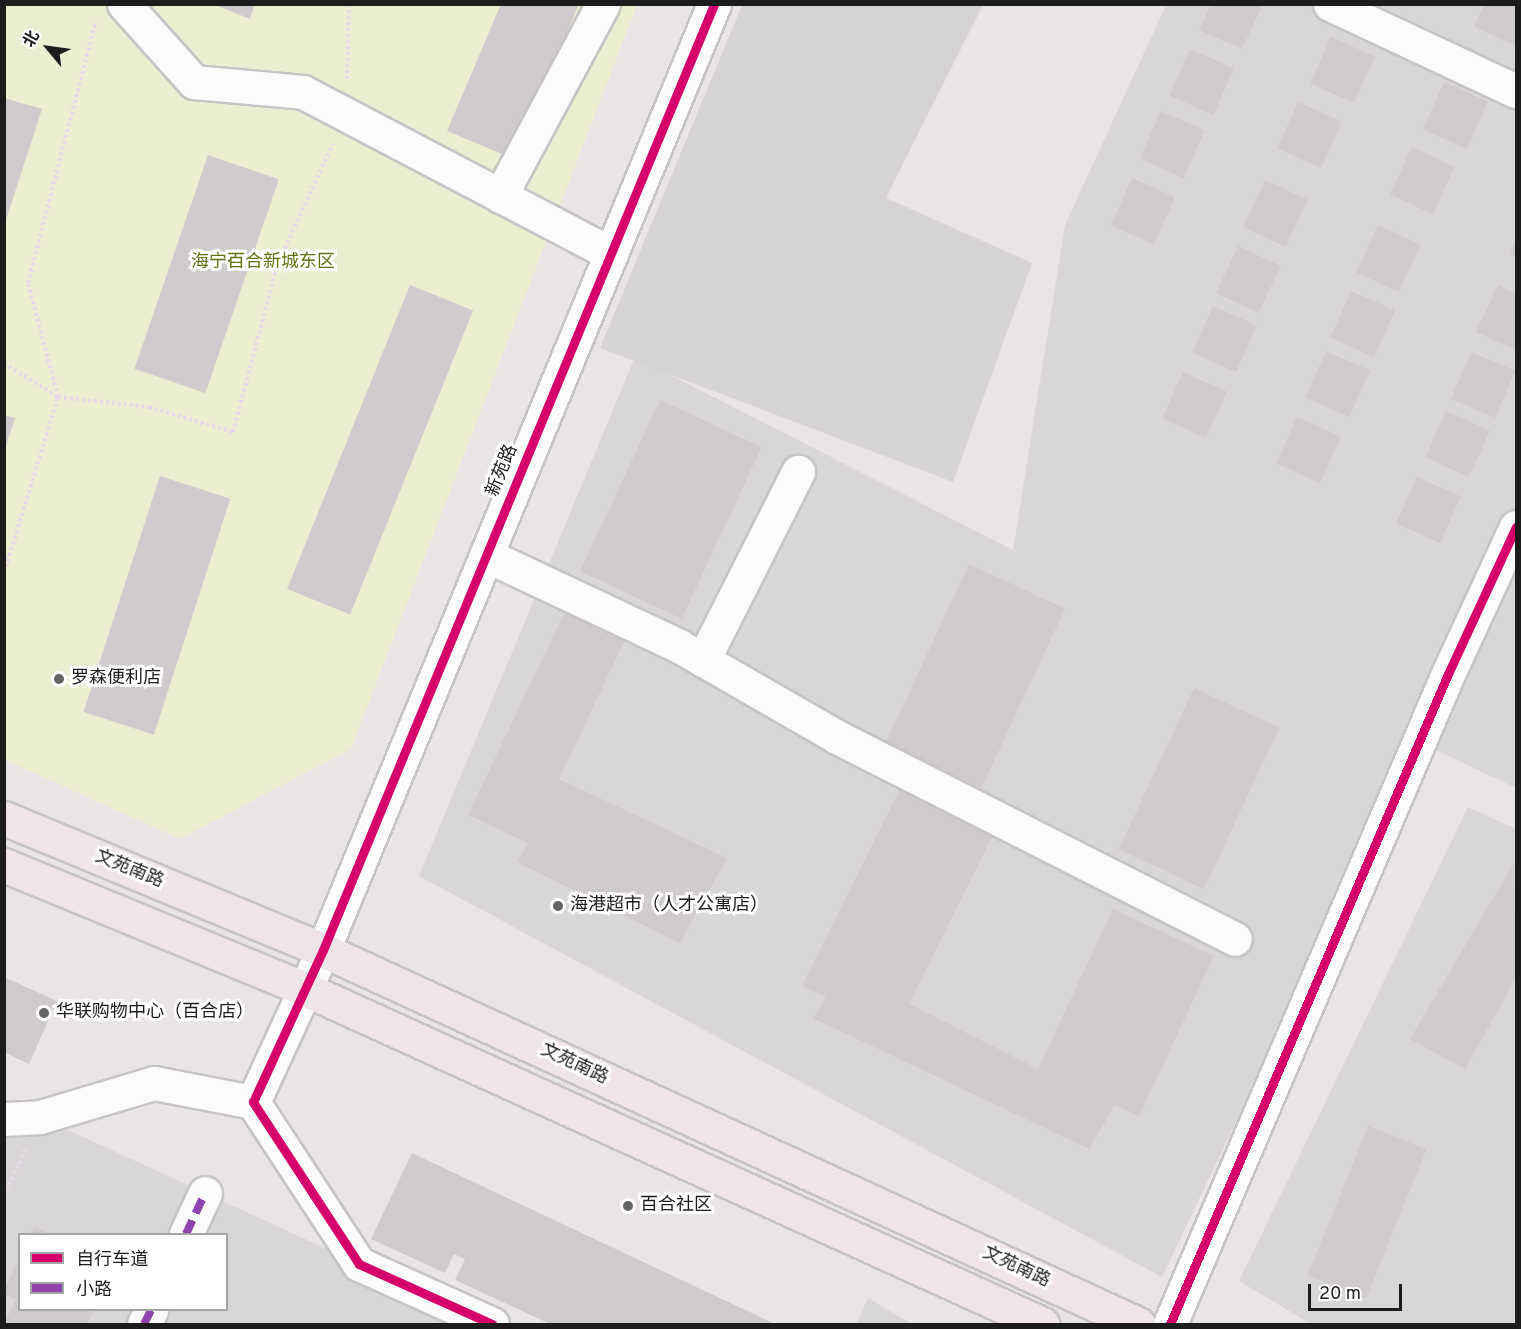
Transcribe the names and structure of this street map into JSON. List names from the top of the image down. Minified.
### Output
{"streets":{"main road":["文苑南路"],"street":["新苑路"]},"crossings":[["新苑路","文苑南路"]],"parks":["海宁·百合新城东区"],"places":["罗森便利店","海港超市（人才公寓店）","华联购物中心（百合店）","百合社区"],"legend":["自行车道","小路"],"scale_bar":"20 m","north":"top left"}
